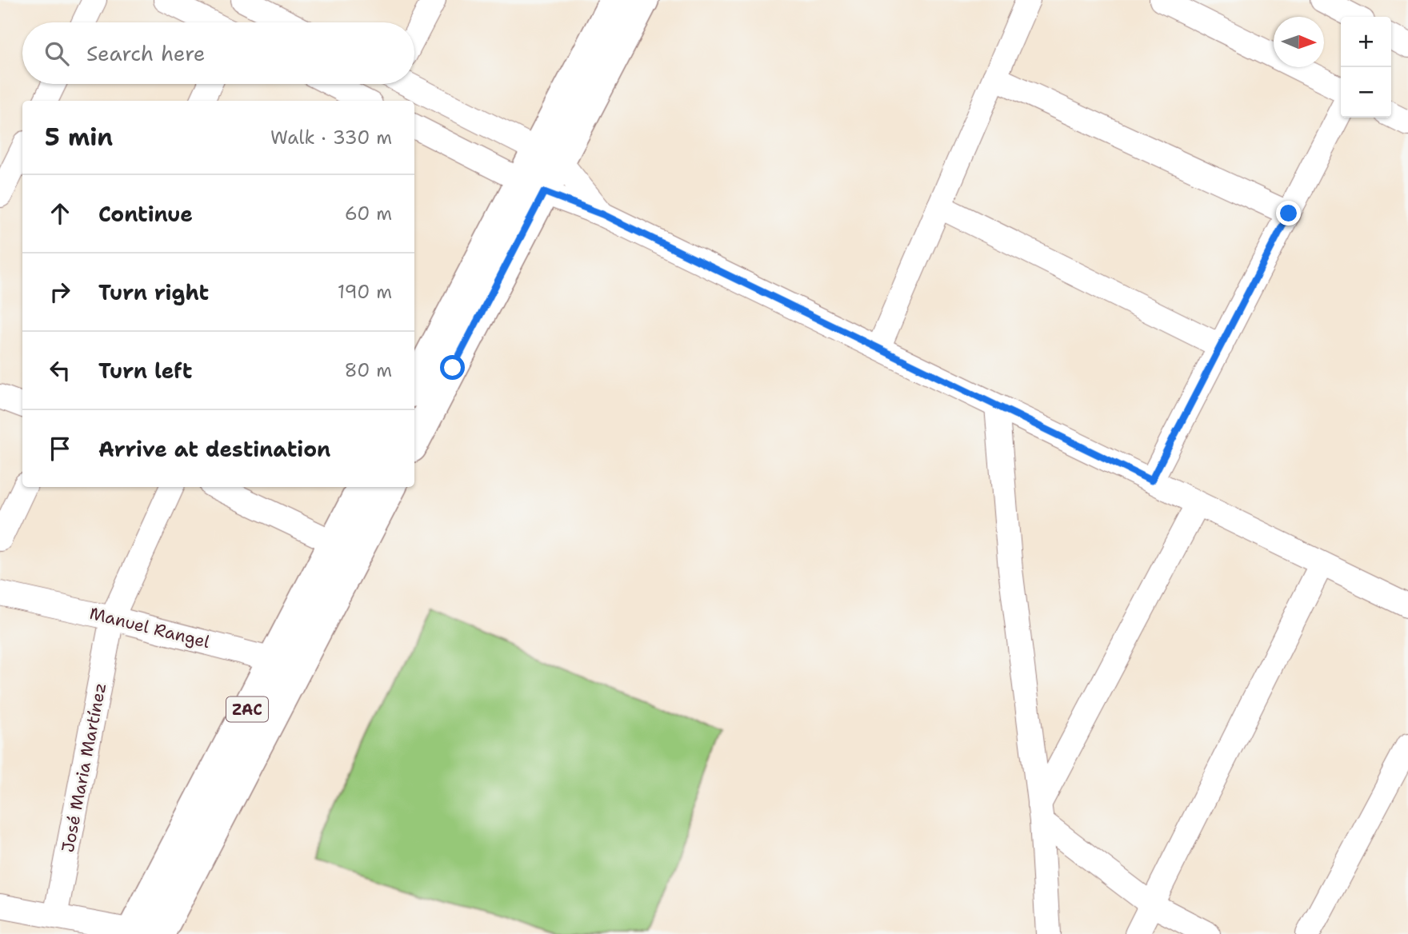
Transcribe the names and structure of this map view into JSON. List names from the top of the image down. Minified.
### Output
{"streets":{"main road":["ZAC"],"street":["Manuel Rangel","José Maria Martínez"]},"crossings":[["Manuel Rangel","ZAC"],["Manuel Rangel","José Maria Martínez"]],"north":"right","page":{"map_buttons":["+","−"],"search":"Search here","heading":["5 min","Walk · 330 m"],"list":[["Continue","60 m"],["Turn right","190 m"],["Turn left","80 m"],"Arrive at destination"]}}
